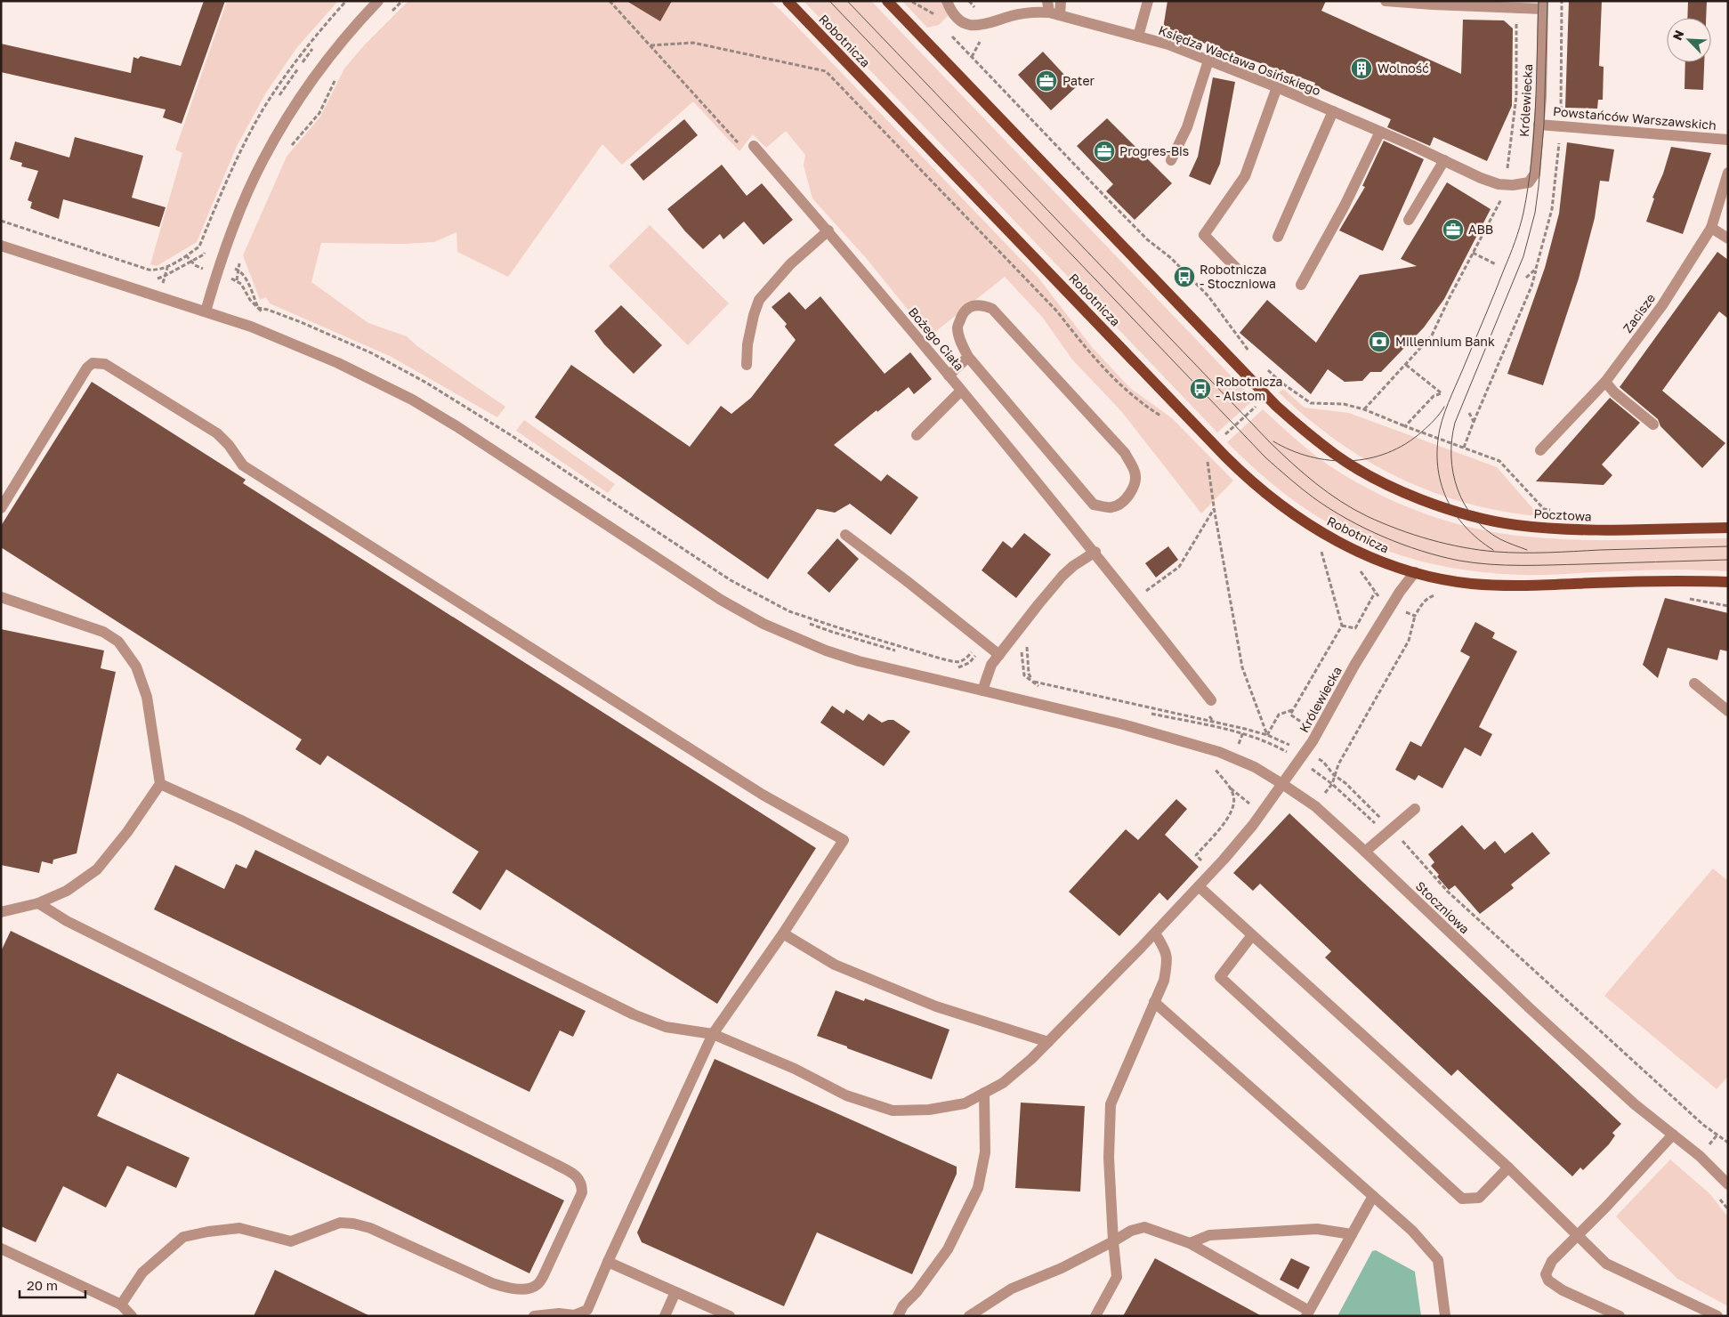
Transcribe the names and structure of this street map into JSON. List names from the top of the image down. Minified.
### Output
{"streets":{"main road":["Robotnicza","Pocztowa"],"street":["Księdza Wacława Osińskiego","Królewiecka","Powstańców Warszawskich","Zacisze","Bożego Ciała","Stoczniowa"]},"crossings":[["Robotnicza","Królewiecka"],["Księdza Wacława Osińskiego","Królewiecka"],["Królewiecka","Powstańców Warszawskich"],["Królewiecka","Stoczniowa"]],"places":{"building":["Wolność"],"office":["Pater","Progres-Bis","ABB"],"bus stop":["Robotnicza - Stoczniowa","Robotnicza - Alstom"],"bank":["Millennium Bank"]},"scale_bar":"20 m","north":"top left"}
